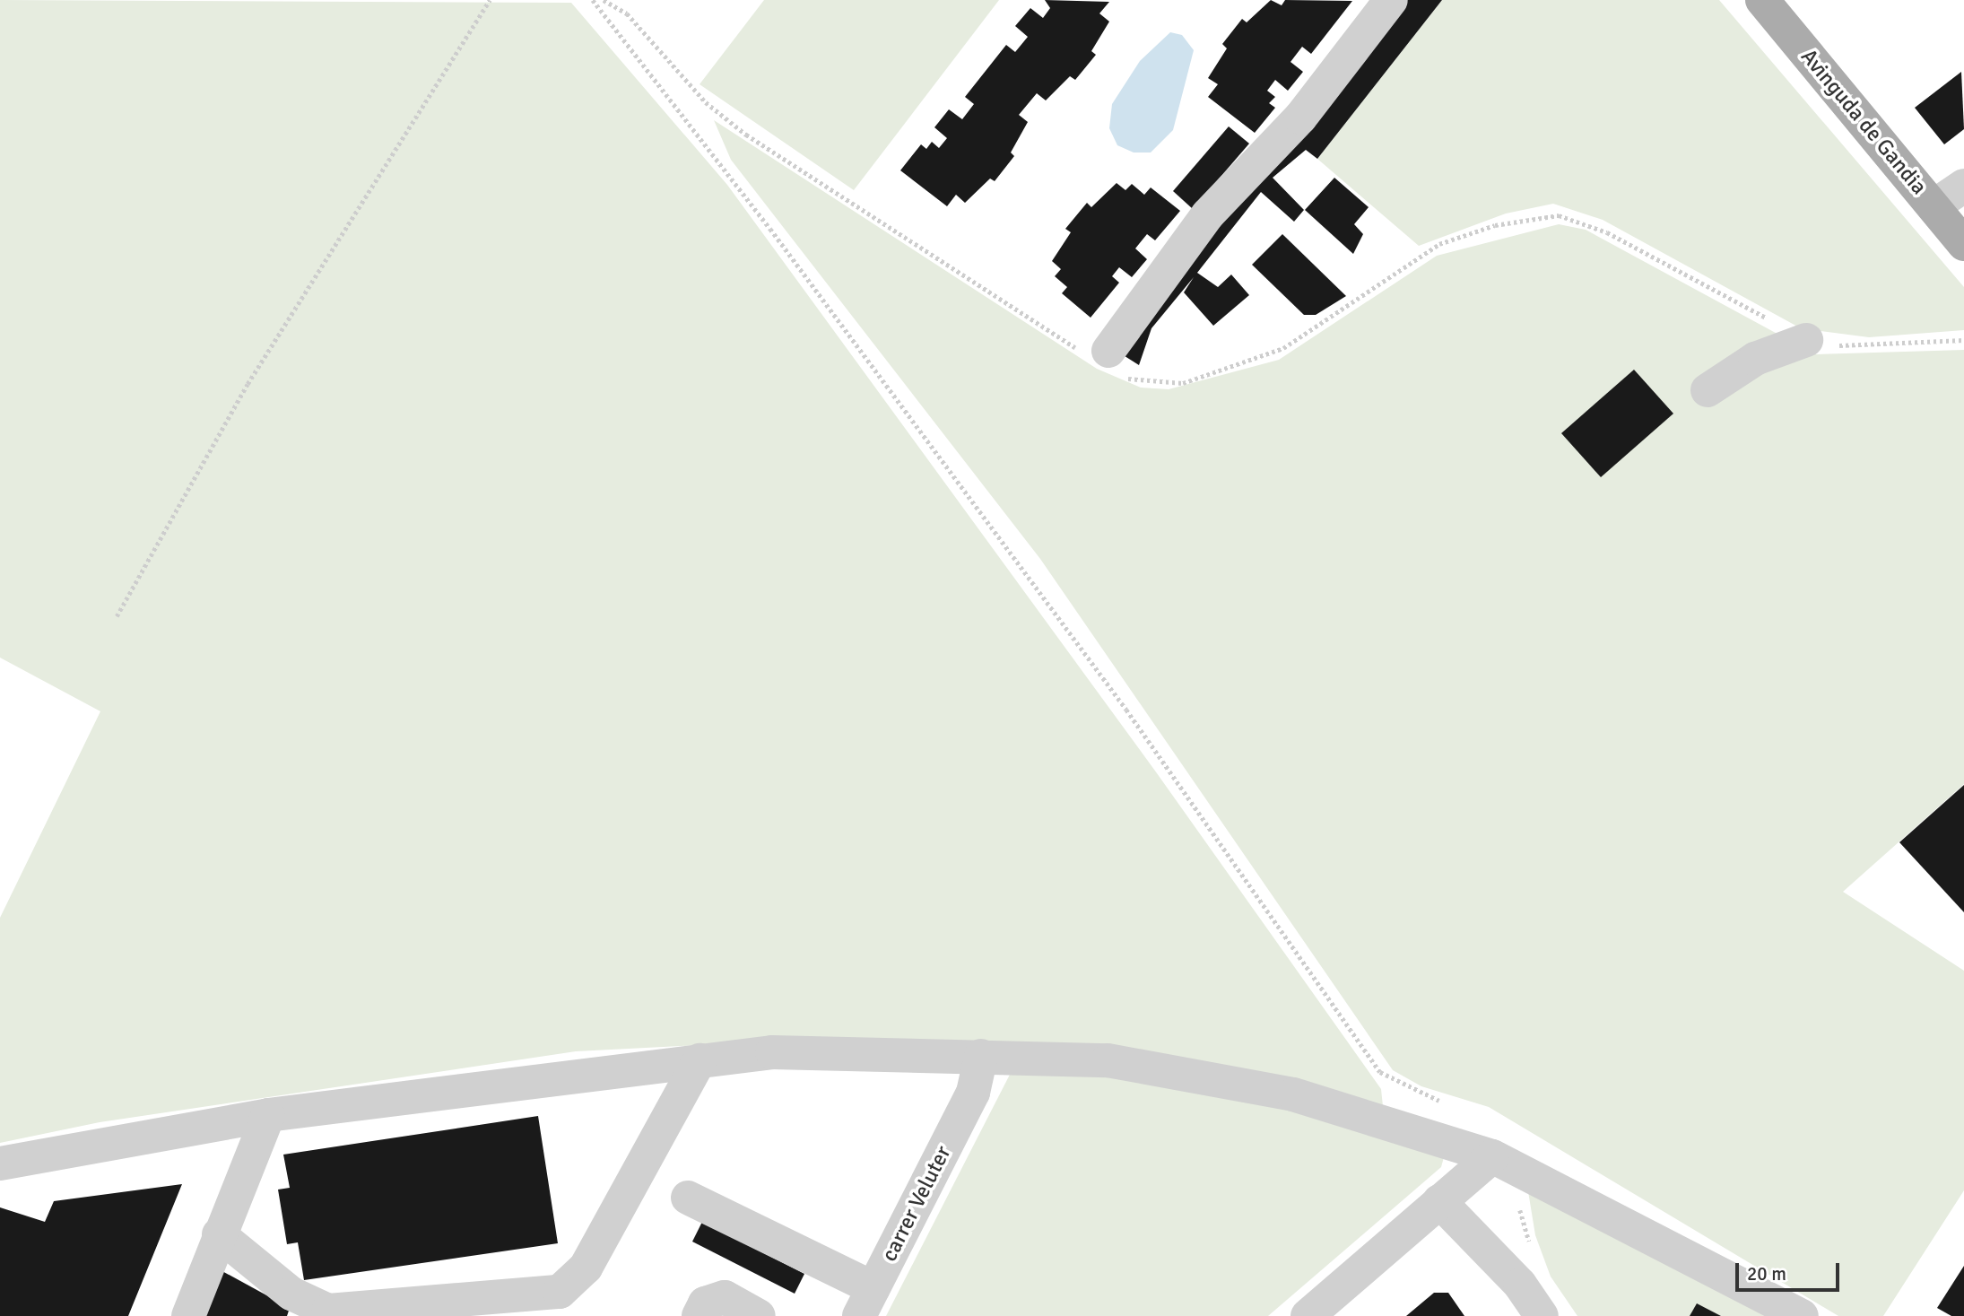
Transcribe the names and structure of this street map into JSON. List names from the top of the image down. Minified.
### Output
{"streets":{"main road":["Avinguda de Gandia"],"street":["carrer Veluter"]},"scale_bar":"20 m"}
